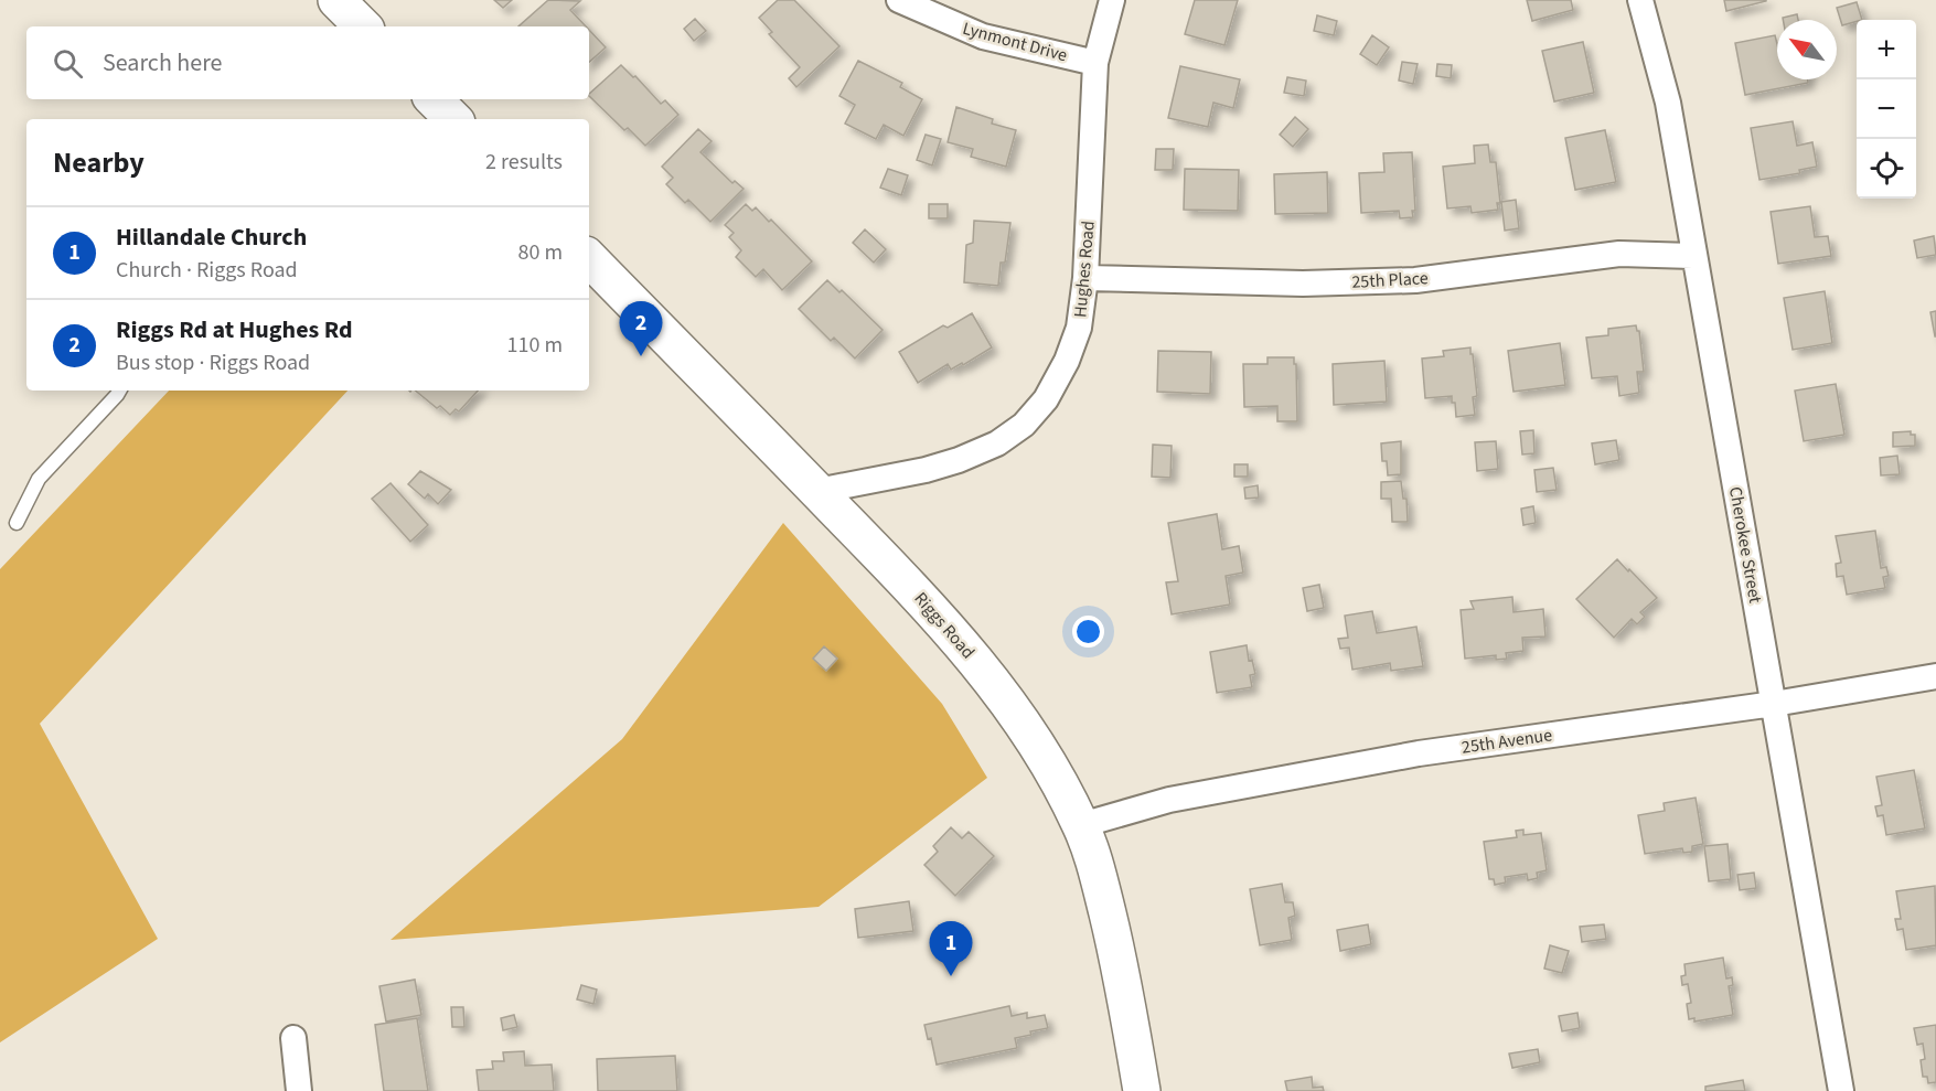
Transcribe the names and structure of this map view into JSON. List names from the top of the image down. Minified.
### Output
{"streets":{"main road":["Riggs Road"],"street":["Lynmont Drive","Hughes Road","25th Place","Cherokee Street","25th Avenue"]},"crossings":[["Lynmont Drive","Hughes Road"],["Hughes Road","25th Place"],["Hughes Road","Riggs Road"],["25th Place","Cherokee Street"],["Cherokee Street","25th Avenue"],["Riggs Road","25th Avenue"]],"north":"top left","page":{"map_buttons":["+","−"],"search":"Search here","heading":["Nearby","2 results"],"list":[{"mark":"1","name":"Hillandale Church","note":"Church · Riggs Road","value":"80 m"},{"mark":"2","name":"Riggs Rd at Hughes Rd","note":"Bus stop · Riggs Road","value":"110 m"}],"pins":["2","1"]}}
